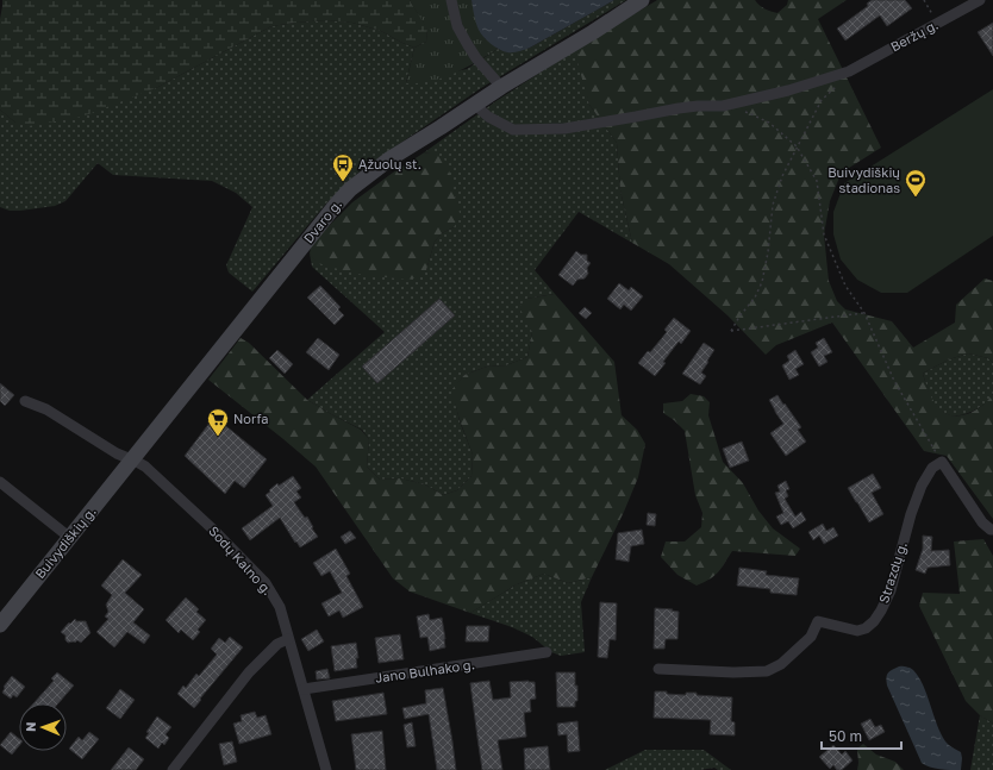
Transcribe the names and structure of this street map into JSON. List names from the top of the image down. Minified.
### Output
{"streets":{"main road":["Dvaro g.","Buivydiškių g."],"street":["Beržų g.","Sodų Kalno g.","Strazdų g.","Jano Bulhako g."]},"crossings":[["Beržų g.","Dvaro g."],["Dvaro g.","Buivydiškių g."],["Dvaro g.","Sodų Kalno g."],["Buivydiškių g.","Sodų Kalno g."],["Sodų Kalno g.","Jano Bulhako g."]],"places":{"bus stop":["Ąžuolų st."],"sports":["Buivydiškių stadionas"],"supermarket":["Norfa"]},"scale_bar":"50 m","north":"left"}
